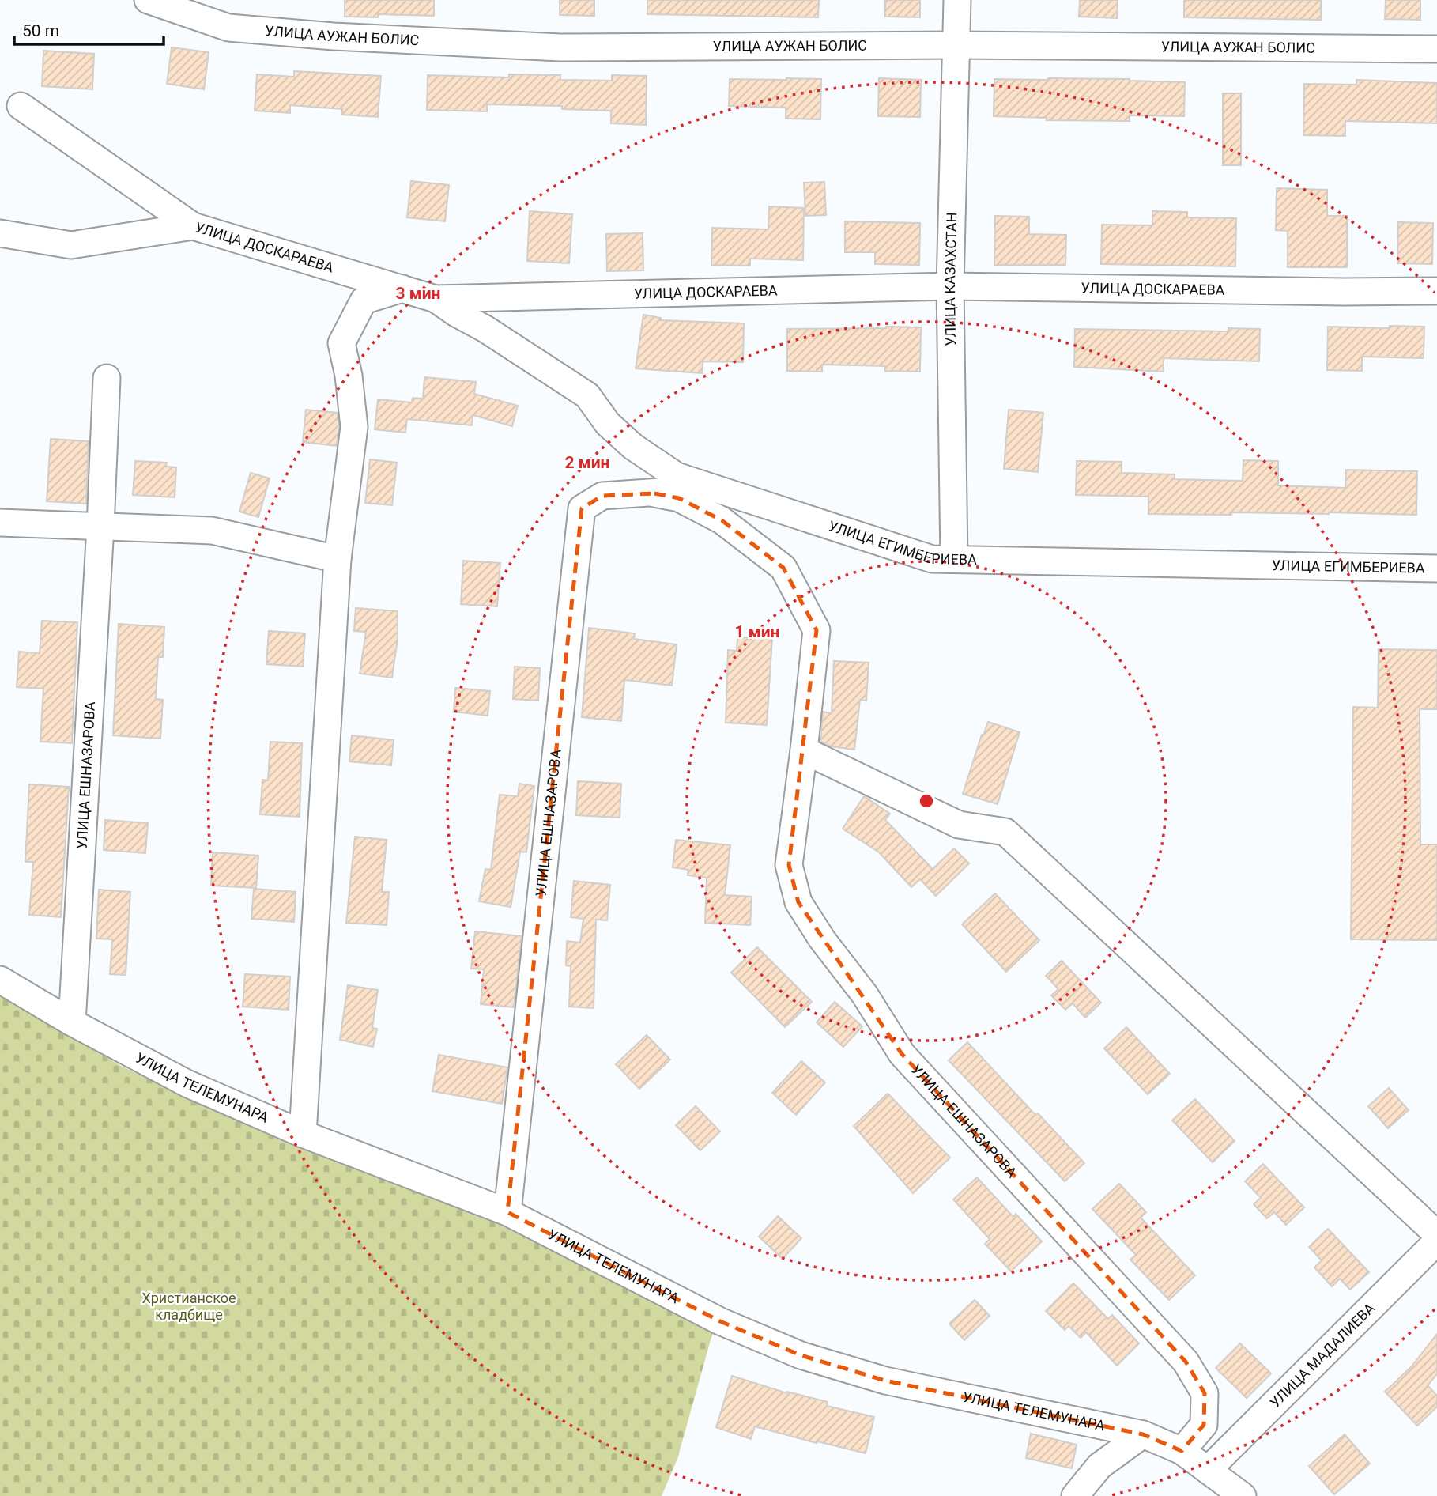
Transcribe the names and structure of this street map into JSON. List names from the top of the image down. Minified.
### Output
{"streets":{"street":["УЛИЦА АУЖАН БОЛИС","УЛИЦА ДОСКАРАЕВА","УЛИЦА КАЗАХСТАН","УЛИЦА ЕГИМБЕРИЕВА","УЛИЦА ЕШНАЗАРОВА","УЛИЦА ТЕЛЕМУНАРА","УЛИЦА МАДАЛИЕВА"]},"crossings":[["УЛИЦА АУЖАН БОЛИС","УЛИЦА КАЗАХСТАН"],["УЛИЦА ДОСКАРАЕВА","УЛИЦА КАЗАХСТАН"],["УЛИЦА ДОСКАРАЕВА","УЛИЦА ЕГИМБЕРИЕВА"],["УЛИЦА КАЗАХСТАН","УЛИЦА ЕГИМБЕРИЕВА"],["УЛИЦА ЕГИМБЕРИЕВА","УЛИЦА ЕШНАЗАРОВА"],["УЛИЦА ЕШНАЗАРОВА","УЛИЦА ТЕЛЕМУНАРА"],["УЛИЦА ТЕЛЕМУНАРА","УЛИЦА МАДАЛИЕВА"]],"parks":["Христианское кладбище"],"scale_bar":"50 m","rings":["3 мин","2 мин","1 мин"]}
